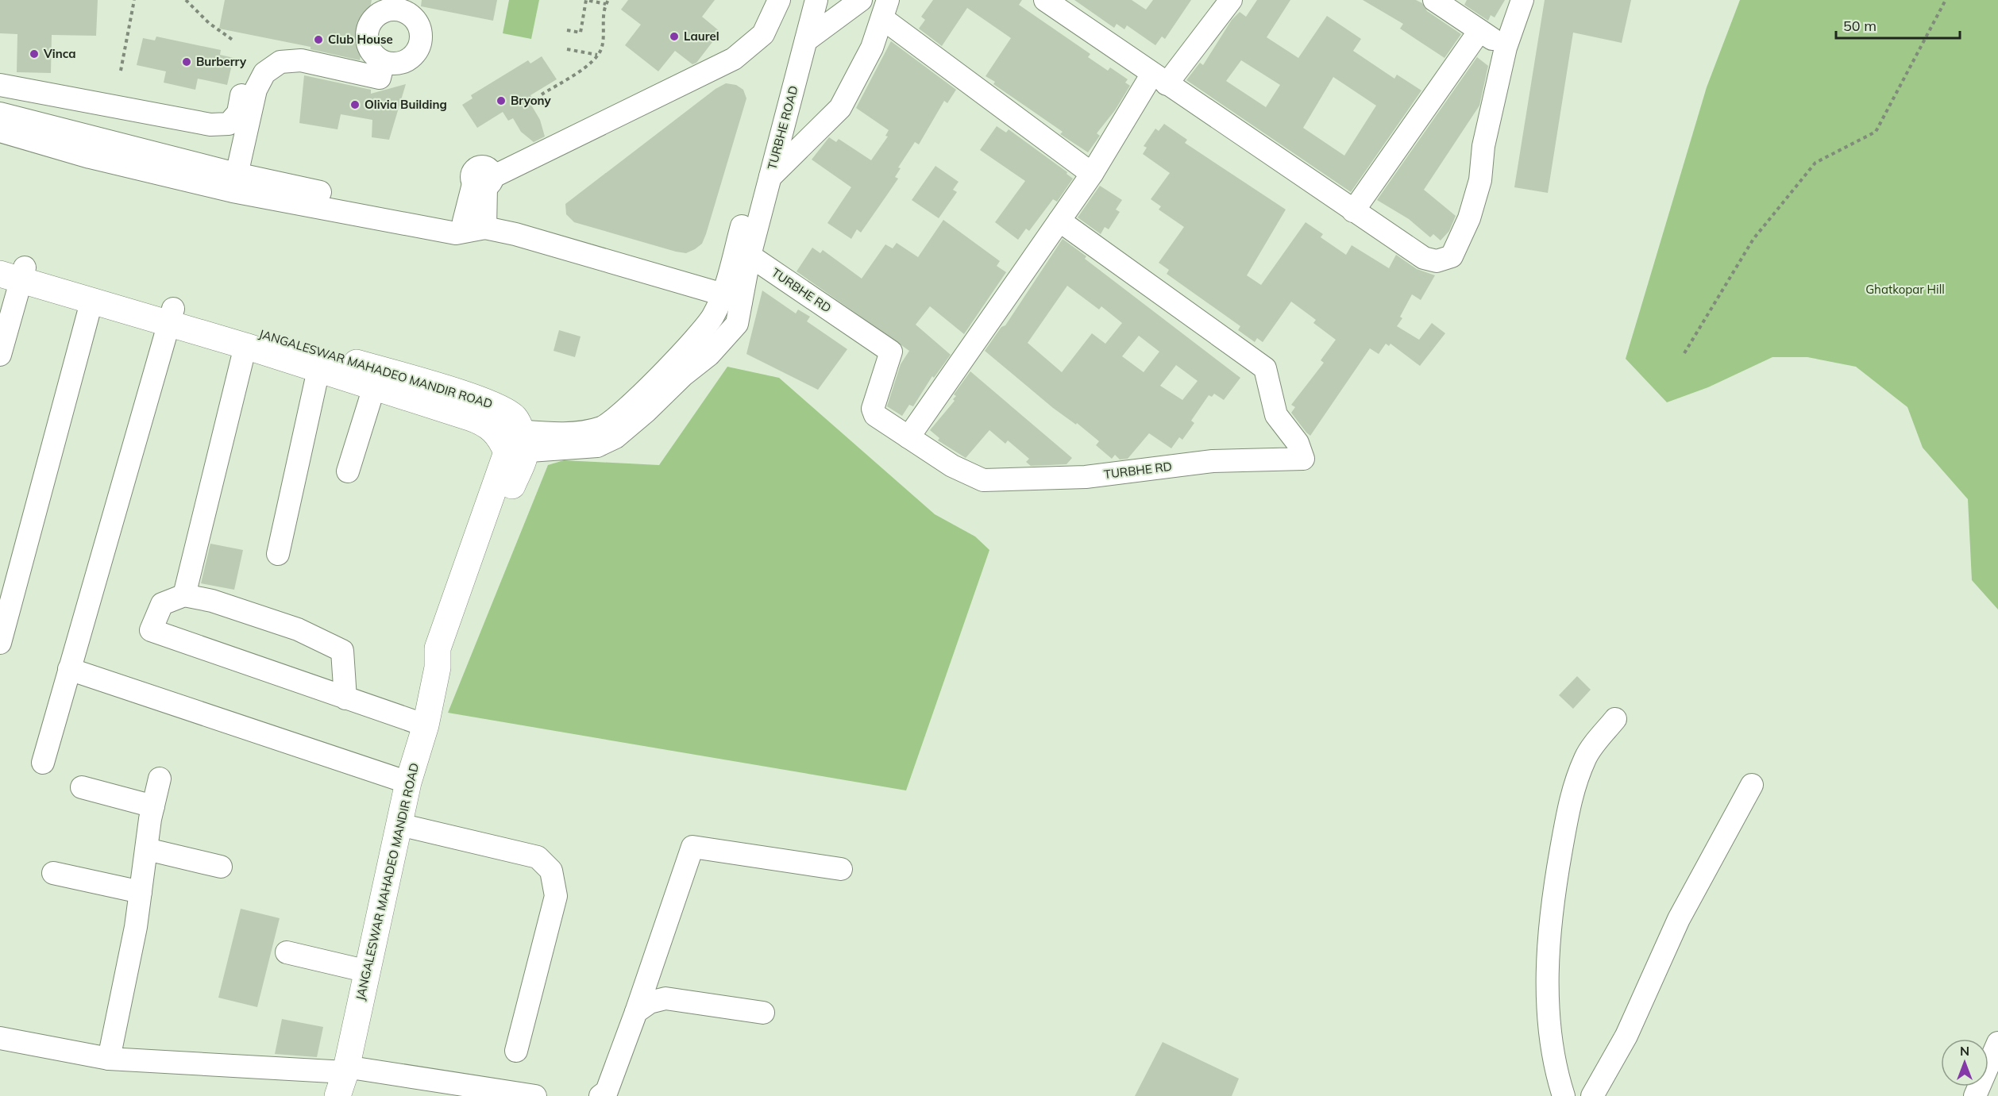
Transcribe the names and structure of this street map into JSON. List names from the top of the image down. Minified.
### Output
{"streets":{"main road":["JANGALESWAR MAHADEO MANDIR ROAD"],"street":["TURBHE ROAD","TURBHE RD"]},"crossings":[["TURBHE ROAD","TURBHE RD"]],"parks":["Ghatkopar Hill"],"places":["Laurel","Club House","Vinca","Burberry","Bryony","Olivia Building"],"scale_bar":"50 m","north":"top"}
